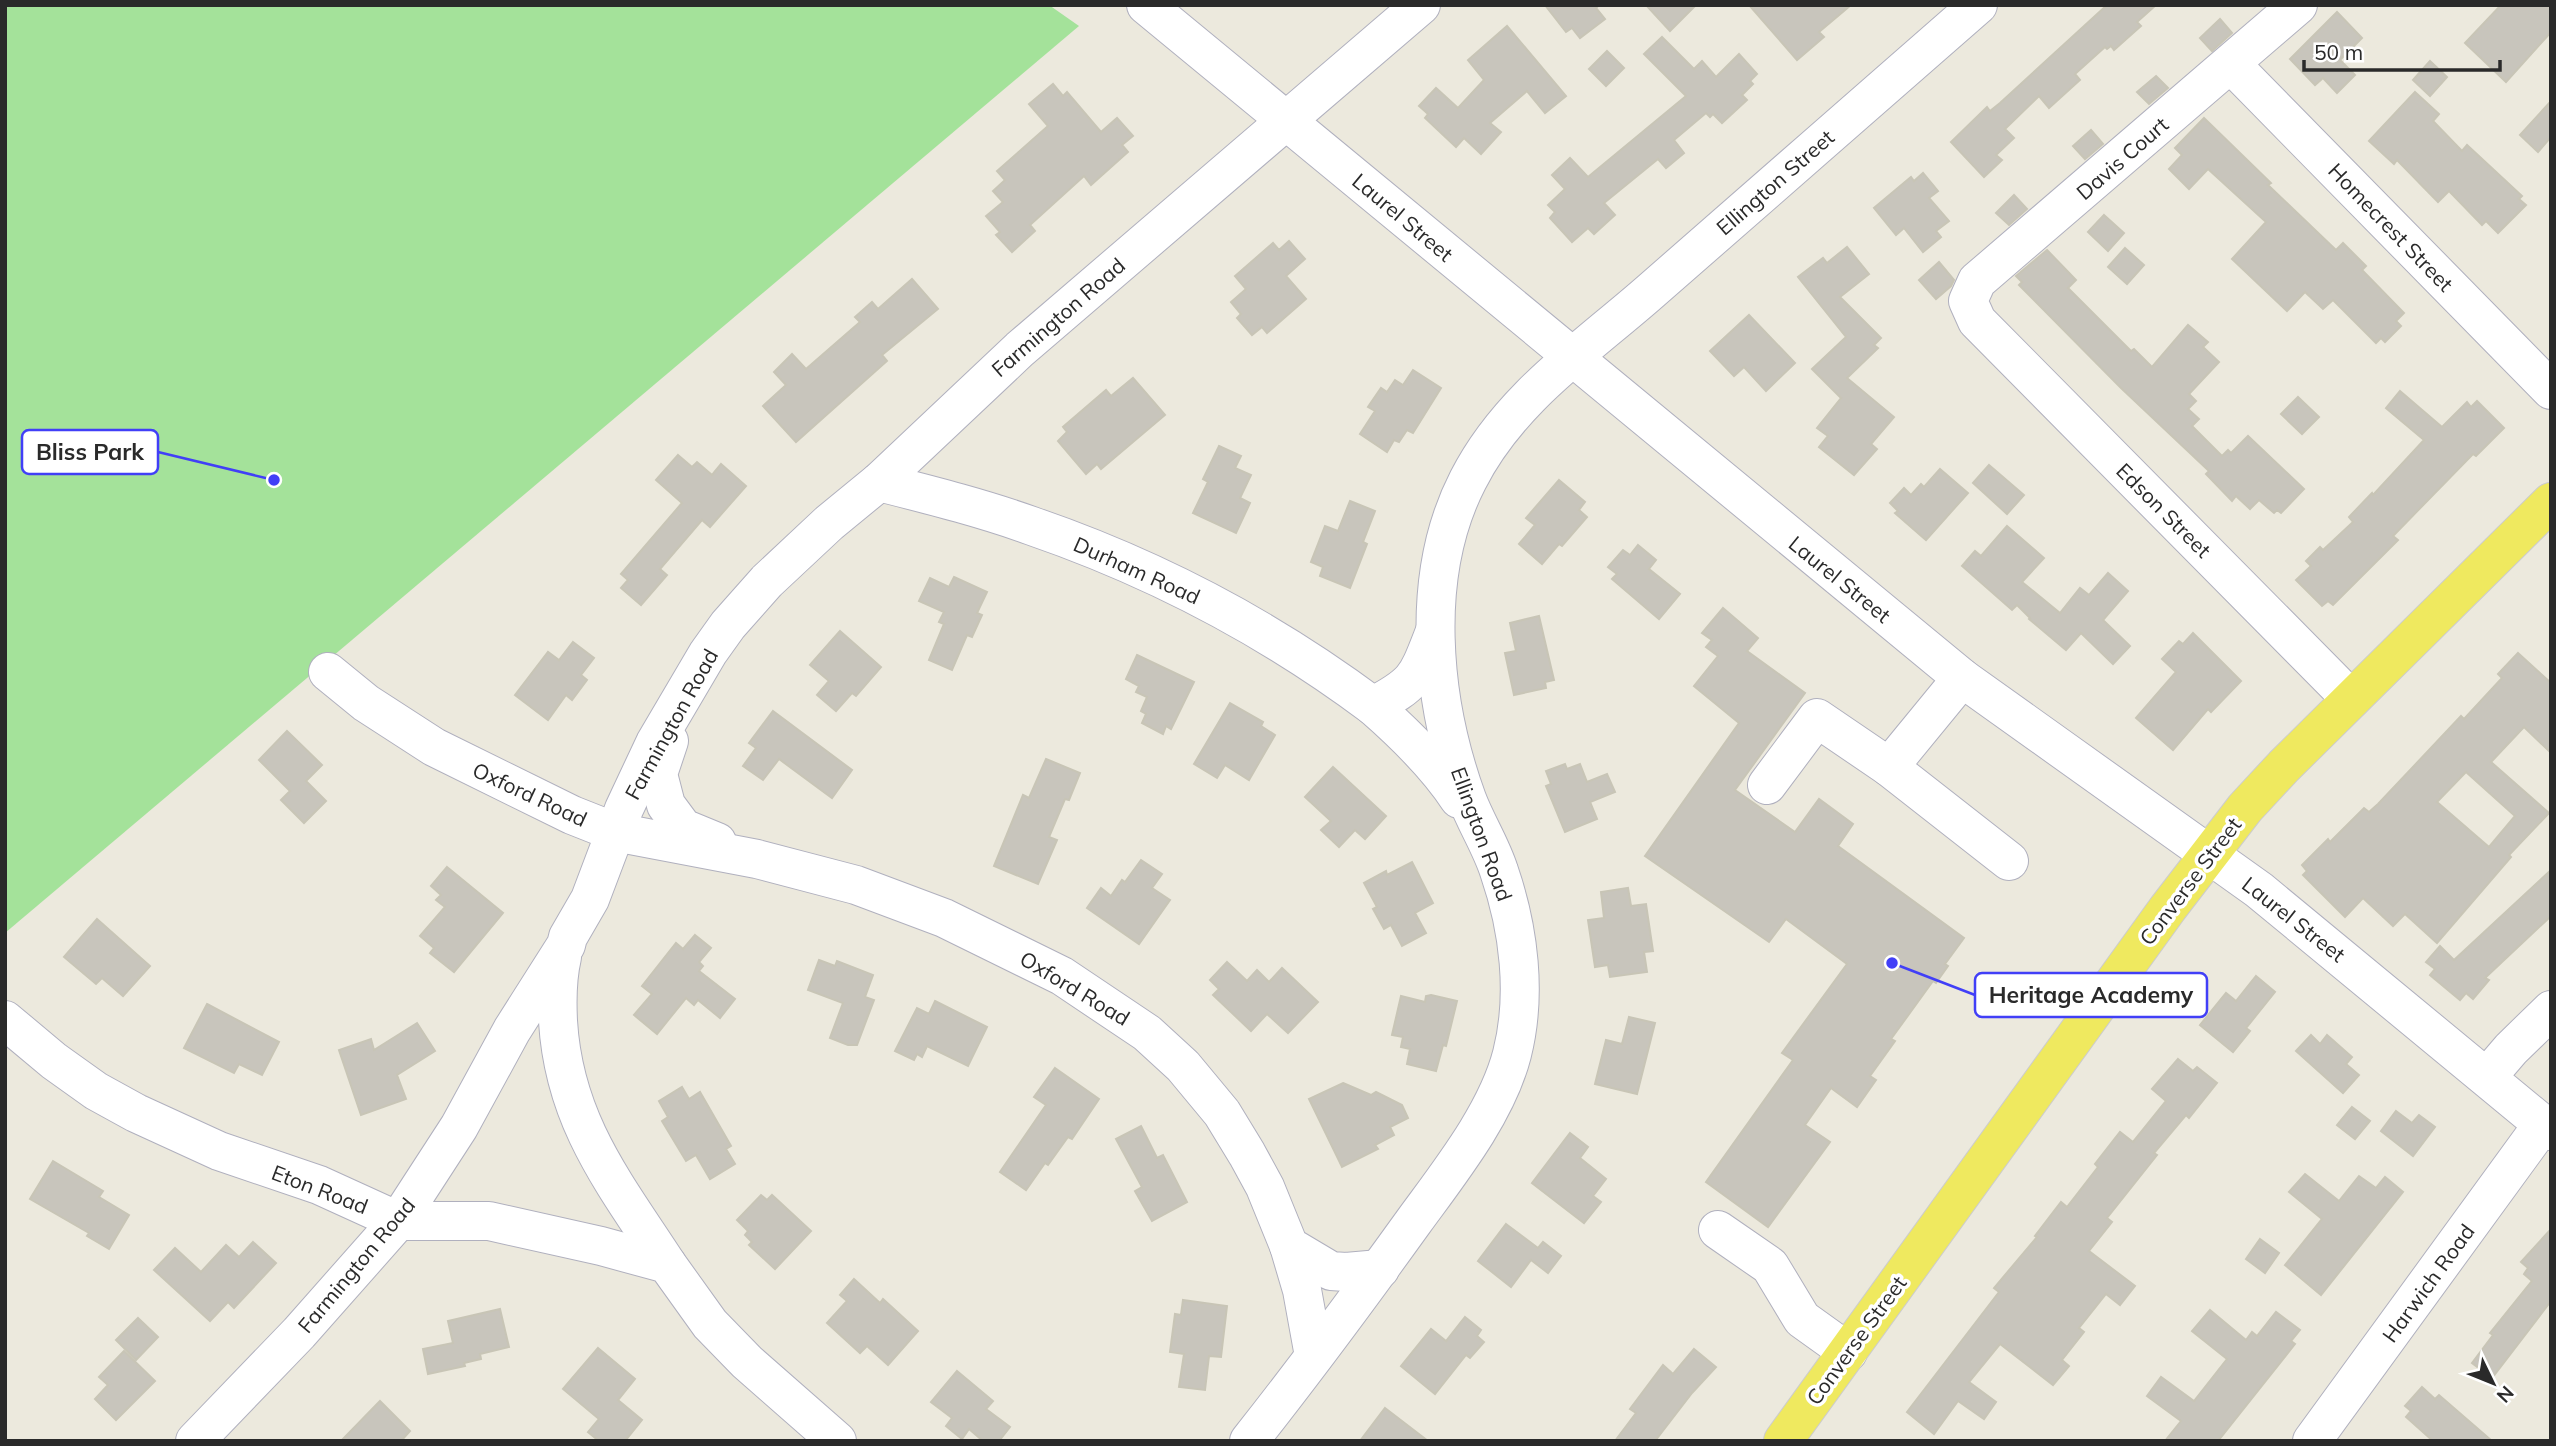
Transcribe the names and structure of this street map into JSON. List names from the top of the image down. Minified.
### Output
{"streets":{"main road":["Converse Street"],"street":["Davis Court","Ellington Street","Laurel Street","Homecrest Street","Farmington Road","Edson Street","Durham Road","Oxford Road","Ellington Road","Eton Road","Harwich Road"]},"crossings":[["Davis Court","Homecrest Street"],["Davis Court","Edson Street"],["Ellington Street","Laurel Street"],["Ellington Street","Ellington Road"],["Laurel Street","Farmington Road"],["Laurel Street","Ellington Road"],["Laurel Street","Converse Street"],["Laurel Street","Harwich Road"],["Farmington Road","Durham Road"],["Farmington Road","Oxford Road"],["Farmington Road","Eton Road"],["Edson Street","Converse Street"],["Durham Road","Ellington Road"],["Oxford Road","Ellington Road"]],"places":["Bliss Park","Heritage Academy"],"scale_bar":"50 m","north":"bottom right"}
